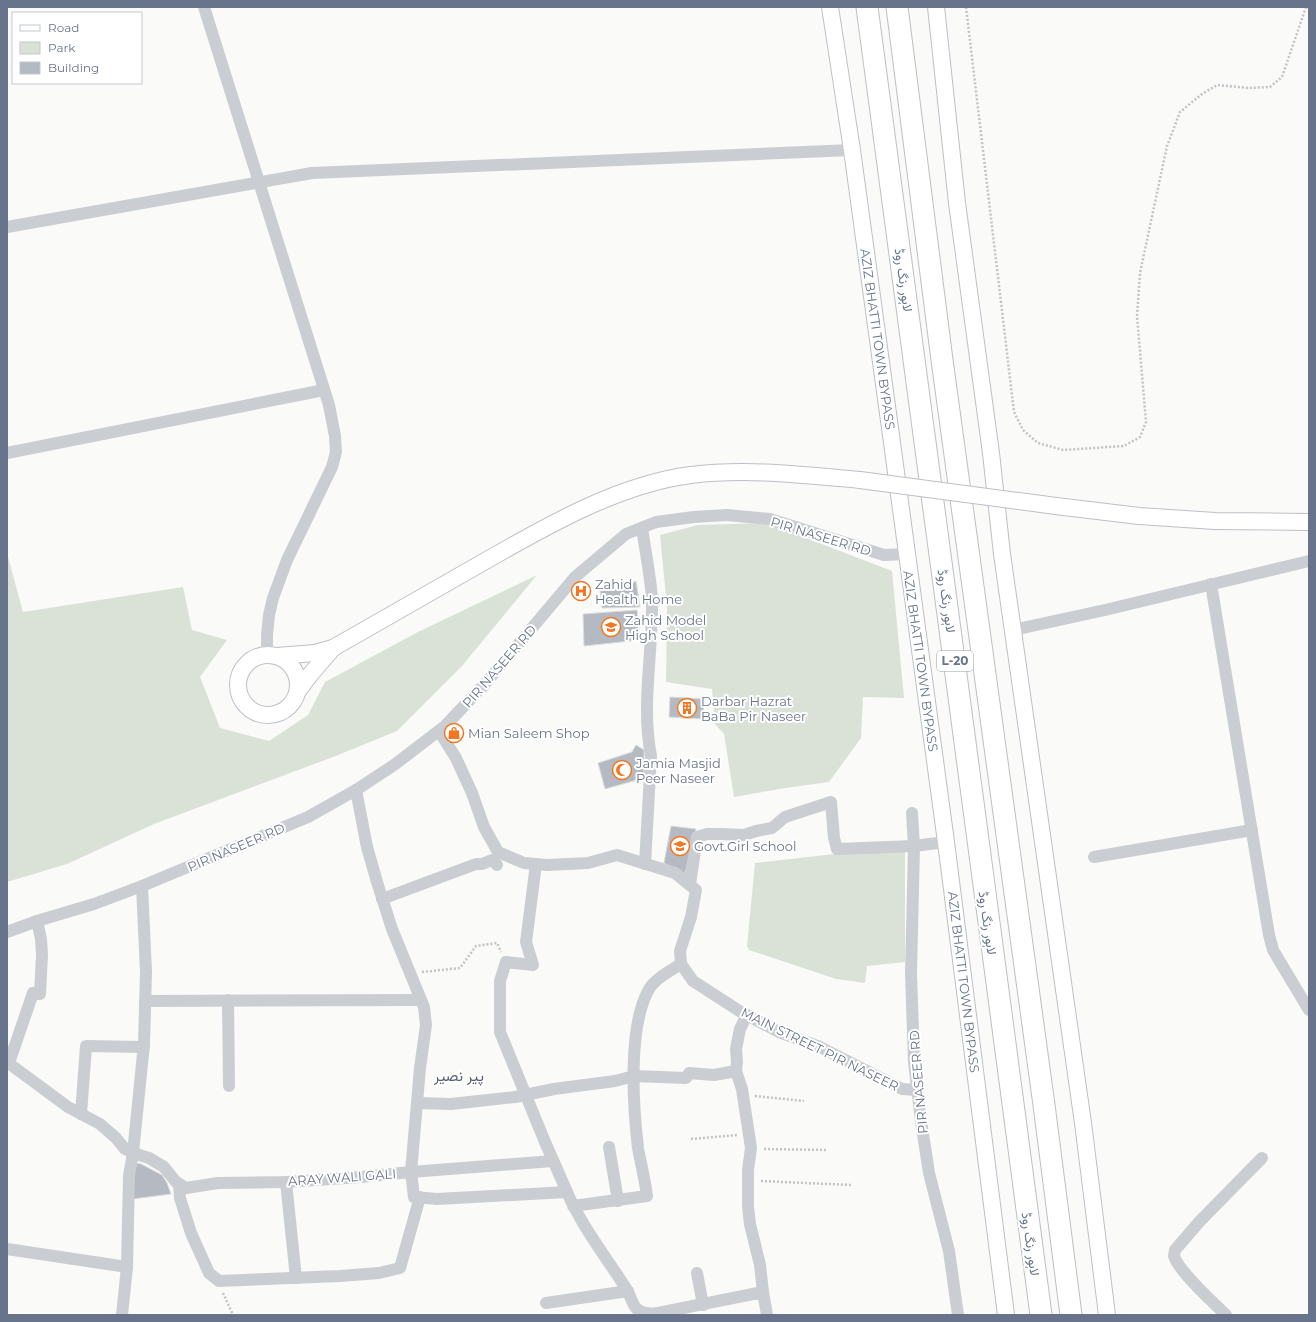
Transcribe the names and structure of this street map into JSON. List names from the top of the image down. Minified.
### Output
{"streets":{"highway":["لاہور رنگ روڈ","L-20"],"street":["AZIZ BHATTI TOWN BYPASS","PIR NASEER RD","MAIN STREET PIR NASEER","ARAY WALI GALI"]},"crossings":[["AZIZ BHATTI TOWN BYPASS","PIR NASEER RD"],["PIR NASEER RD","MAIN STREET PIR NASEER"]],"districts":["پیر نصیر"],"places":{"hospital":["Zahid Health Home"],"school or university":["Zahid Model High School","Govt.Girl School"],"building":["Darbar Hazrat BaBa Pir Naseer"],"shop":["Mian Saleem Shop"],"mosque":["Jamia Masjid Peer Naseer"]},"legend":["Road","Park","Building"]}
